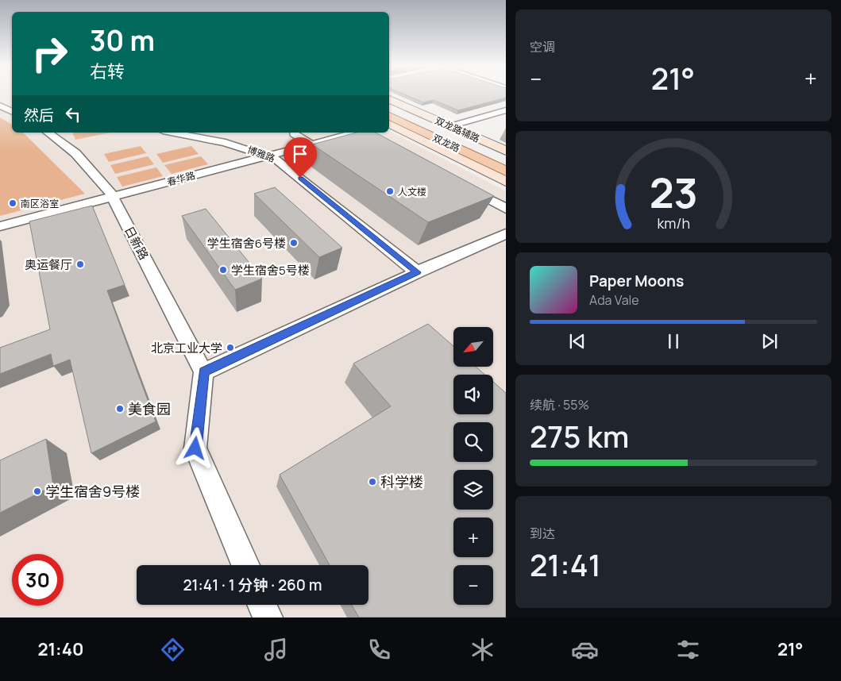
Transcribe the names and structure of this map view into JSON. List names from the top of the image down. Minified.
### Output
{"streets":{"main road":["双龙路辅路","双龙路"],"street":["博雅路","春华路","日新路"]},"crossings":[["博雅路","春华路"],["春华路","日新路"]],"places":["人文楼","南区浴室","学生宿舍6号楼","奥运餐厅","学生宿舍5号楼","北京工业大学","美食园","科学楼","学生宿舍9号楼"],"north":"bottom left","page":{"tile":["空调",["续航 · 55%","275 km"],["到达","21:41"]],"turn":["30 m","右转"],"heat":["−","21°","+"],"then":"然后","song":["Paper Moons","Ada Vale"],"map_buttons":["+","−"],"limit":"30","trip":"21:41 · 1 分钟 · 260 m","tabs":["21:40","21°"],"gauge":["23","km/h"]}}
